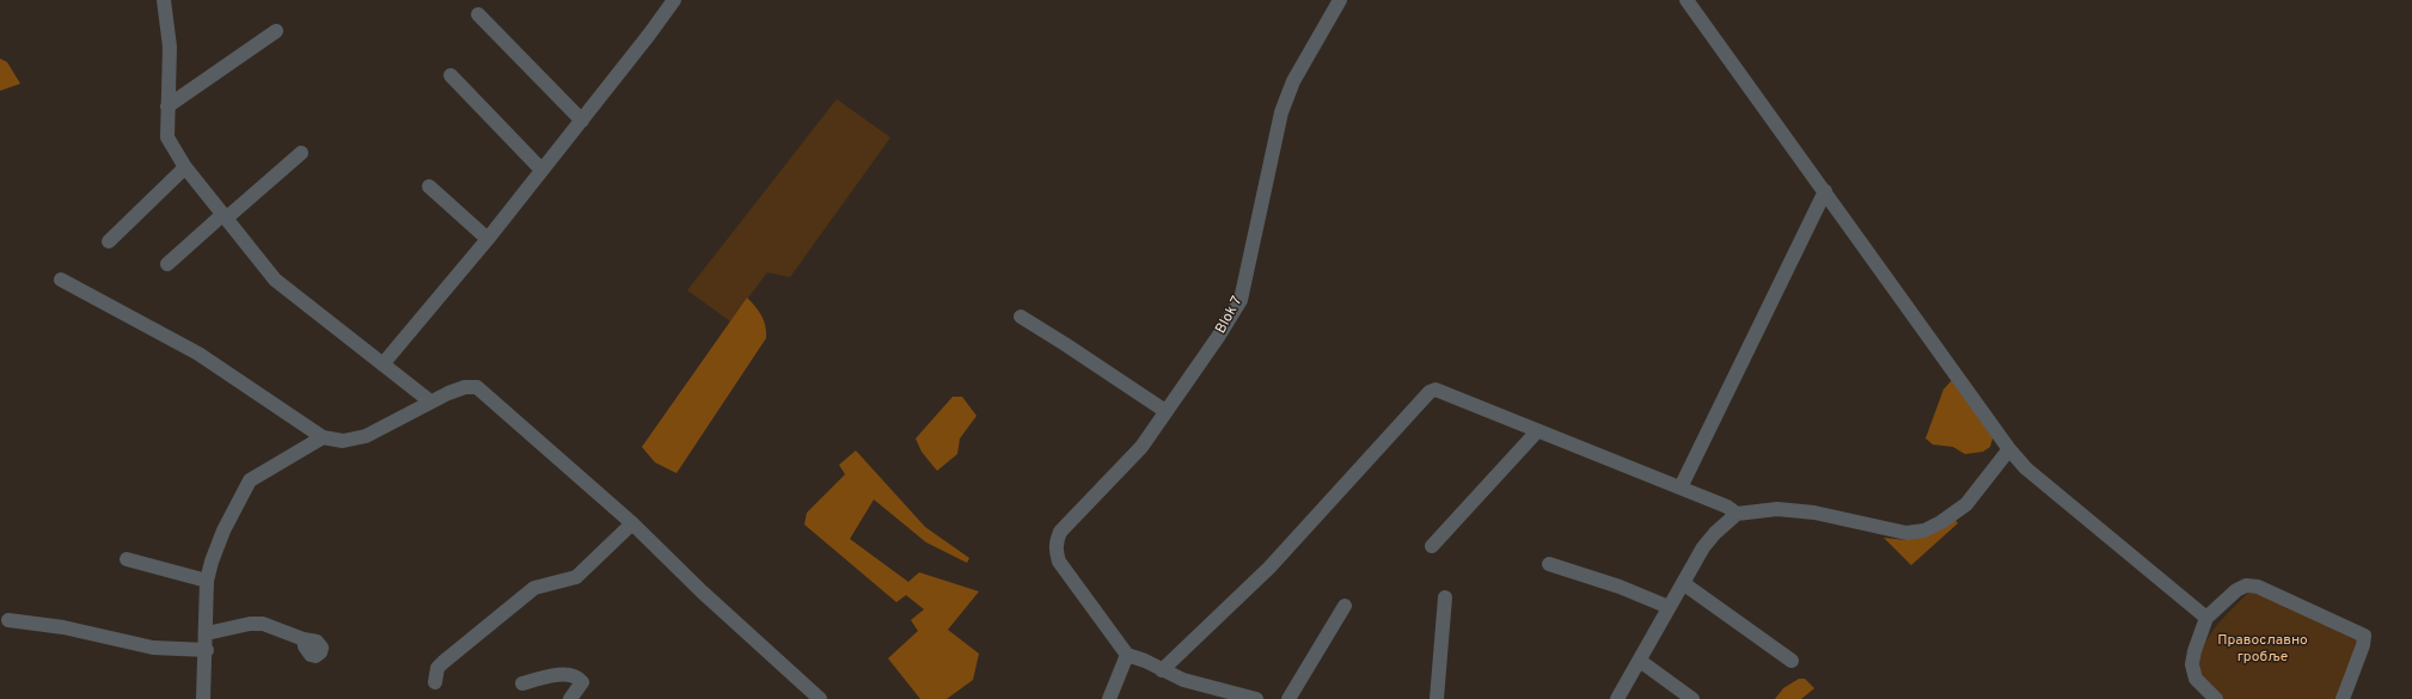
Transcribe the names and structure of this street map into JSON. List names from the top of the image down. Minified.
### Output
{"streets":{"street":["Blok 7"]},"parks":["Православно гробље"]}
